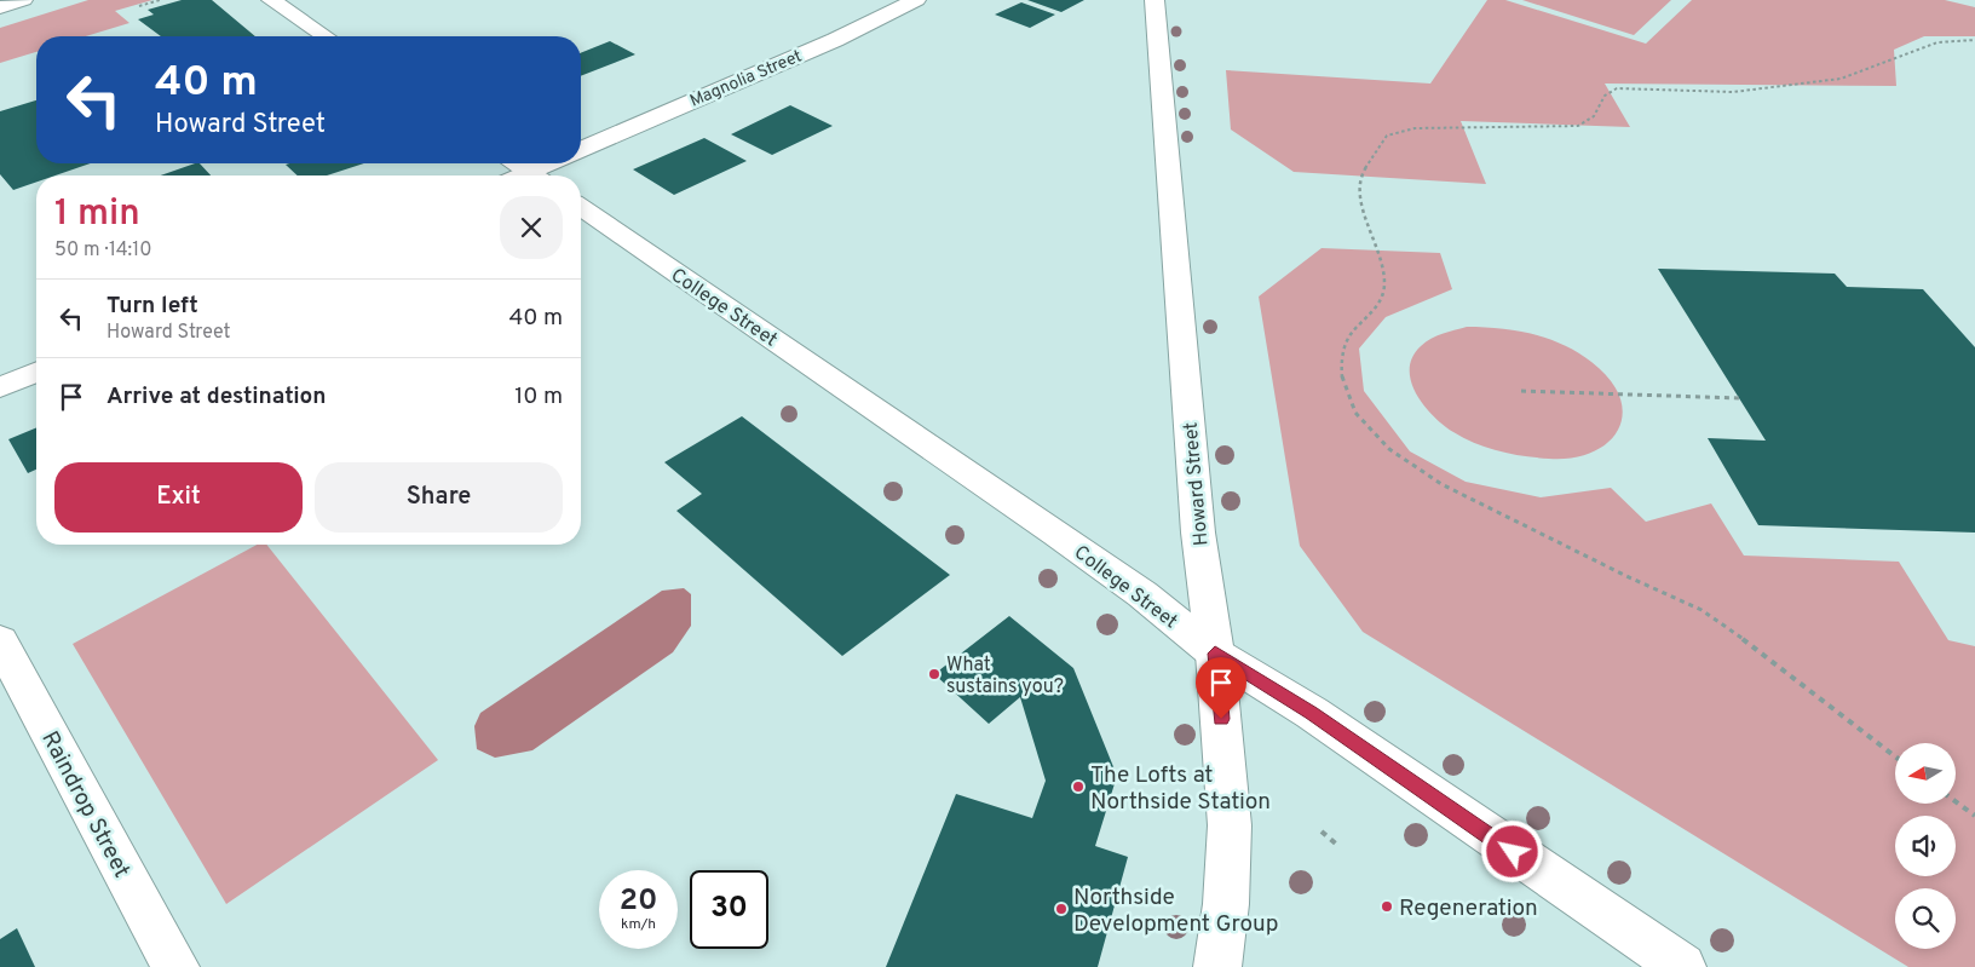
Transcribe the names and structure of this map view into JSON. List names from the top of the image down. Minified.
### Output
{"streets":{"street":["Magnolia Street","College Street","Howard Street","Raindrop Street"]},"crossings":[["College Street","Howard Street"]],"places":["What sustains you?","The Lofts at Northside Station","Regeneration","Northside Development Group"],"north":"left","page":{"turn":["40 m","Howard Street"],"heading":["1 min","50 m · 14:10"],"list":[{"name":"Turn left","note":"Howard Street","value":"40 m"},{"name":"Arrive at destination","value":"10 m"}],"buttons":["Exit","Share"],"speed":"20 km/h","limit":"30"}}
